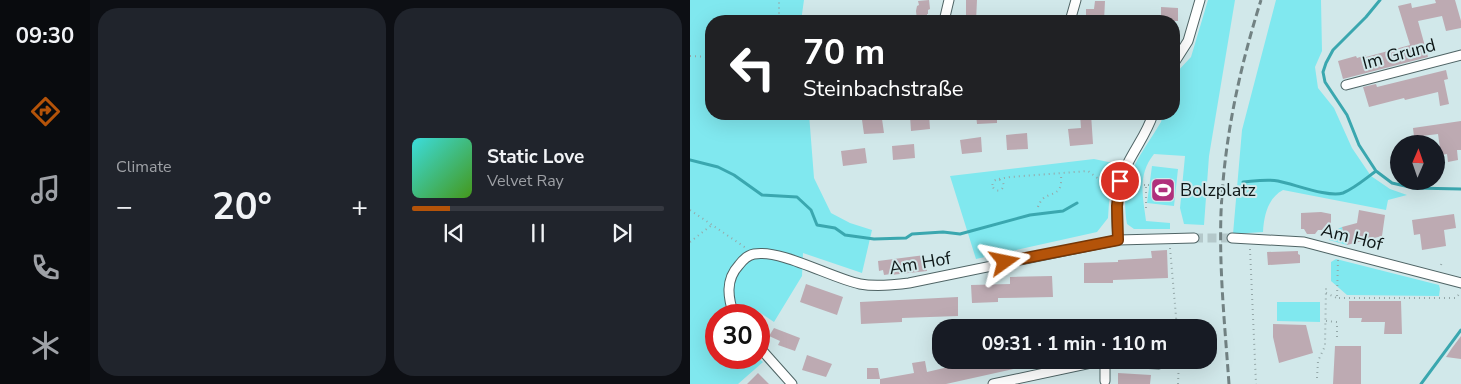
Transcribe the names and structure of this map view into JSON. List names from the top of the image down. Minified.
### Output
{"streets":{"street":["Im Grund","Am Hof"]},"places":{"sports":["Bolzplatz"]},"north":"top","page":{"tabs":"09:30","tile":"Climate","turn":["70 m","Steinbachstraße"],"song":["Static Love","Velvet Ray"],"heat":["−","20°","+"],"limit":"30","trip":"09:31 · 1 min · 110 m"}}
